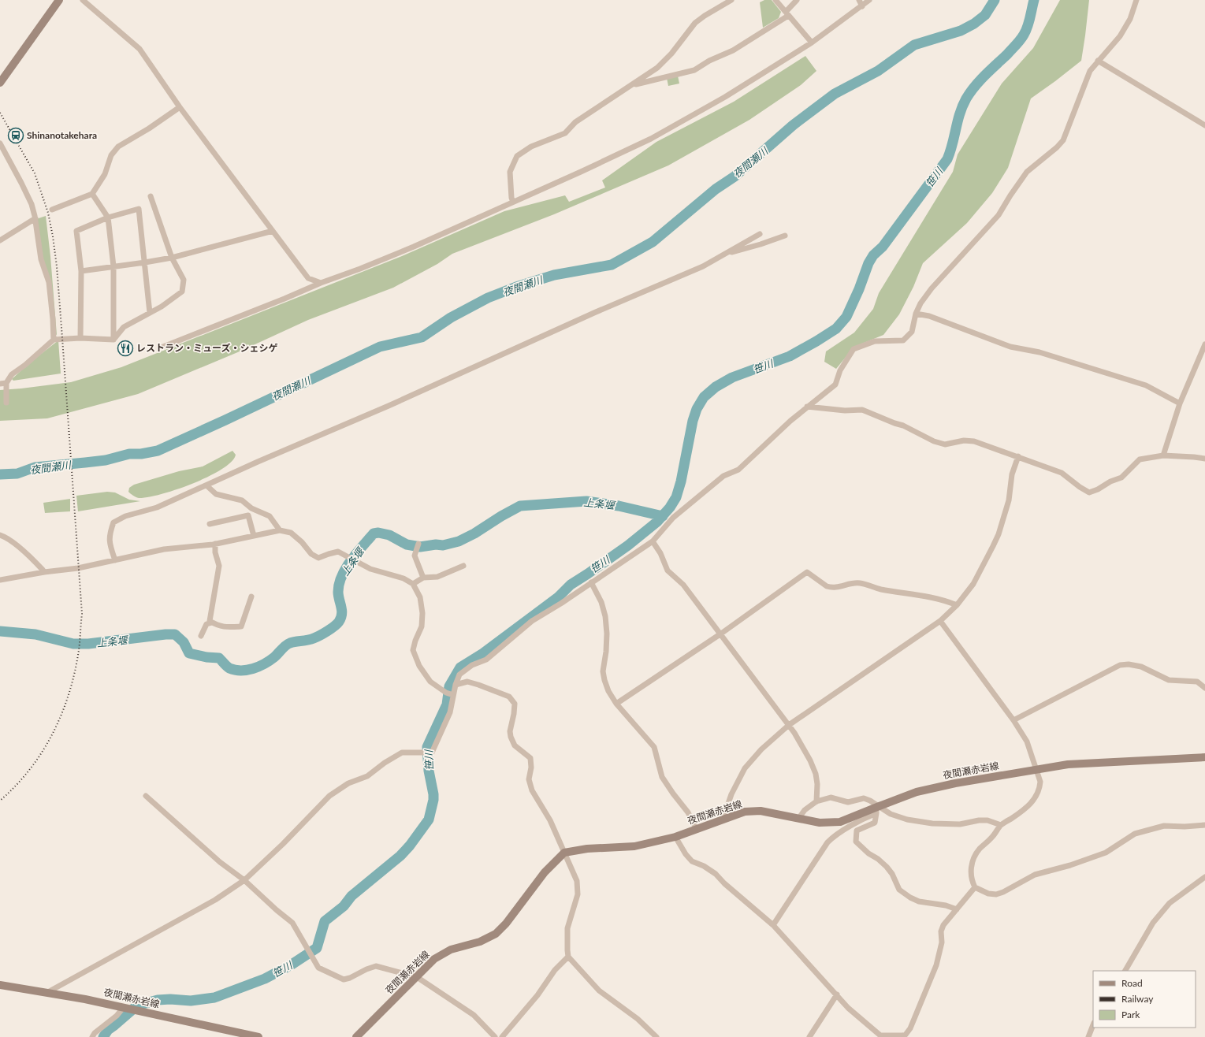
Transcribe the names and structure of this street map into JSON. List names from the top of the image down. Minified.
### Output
{"streets":{"main road":["夜間瀬赤岩線"]},"water":["夜間瀬川","笹川","上条堰"],"places":{"station":["Shinanotakehara"],"restaurant":["レストラン・ミューズ・シェシゲ"]},"legend":["Road","Railway","Park"]}
